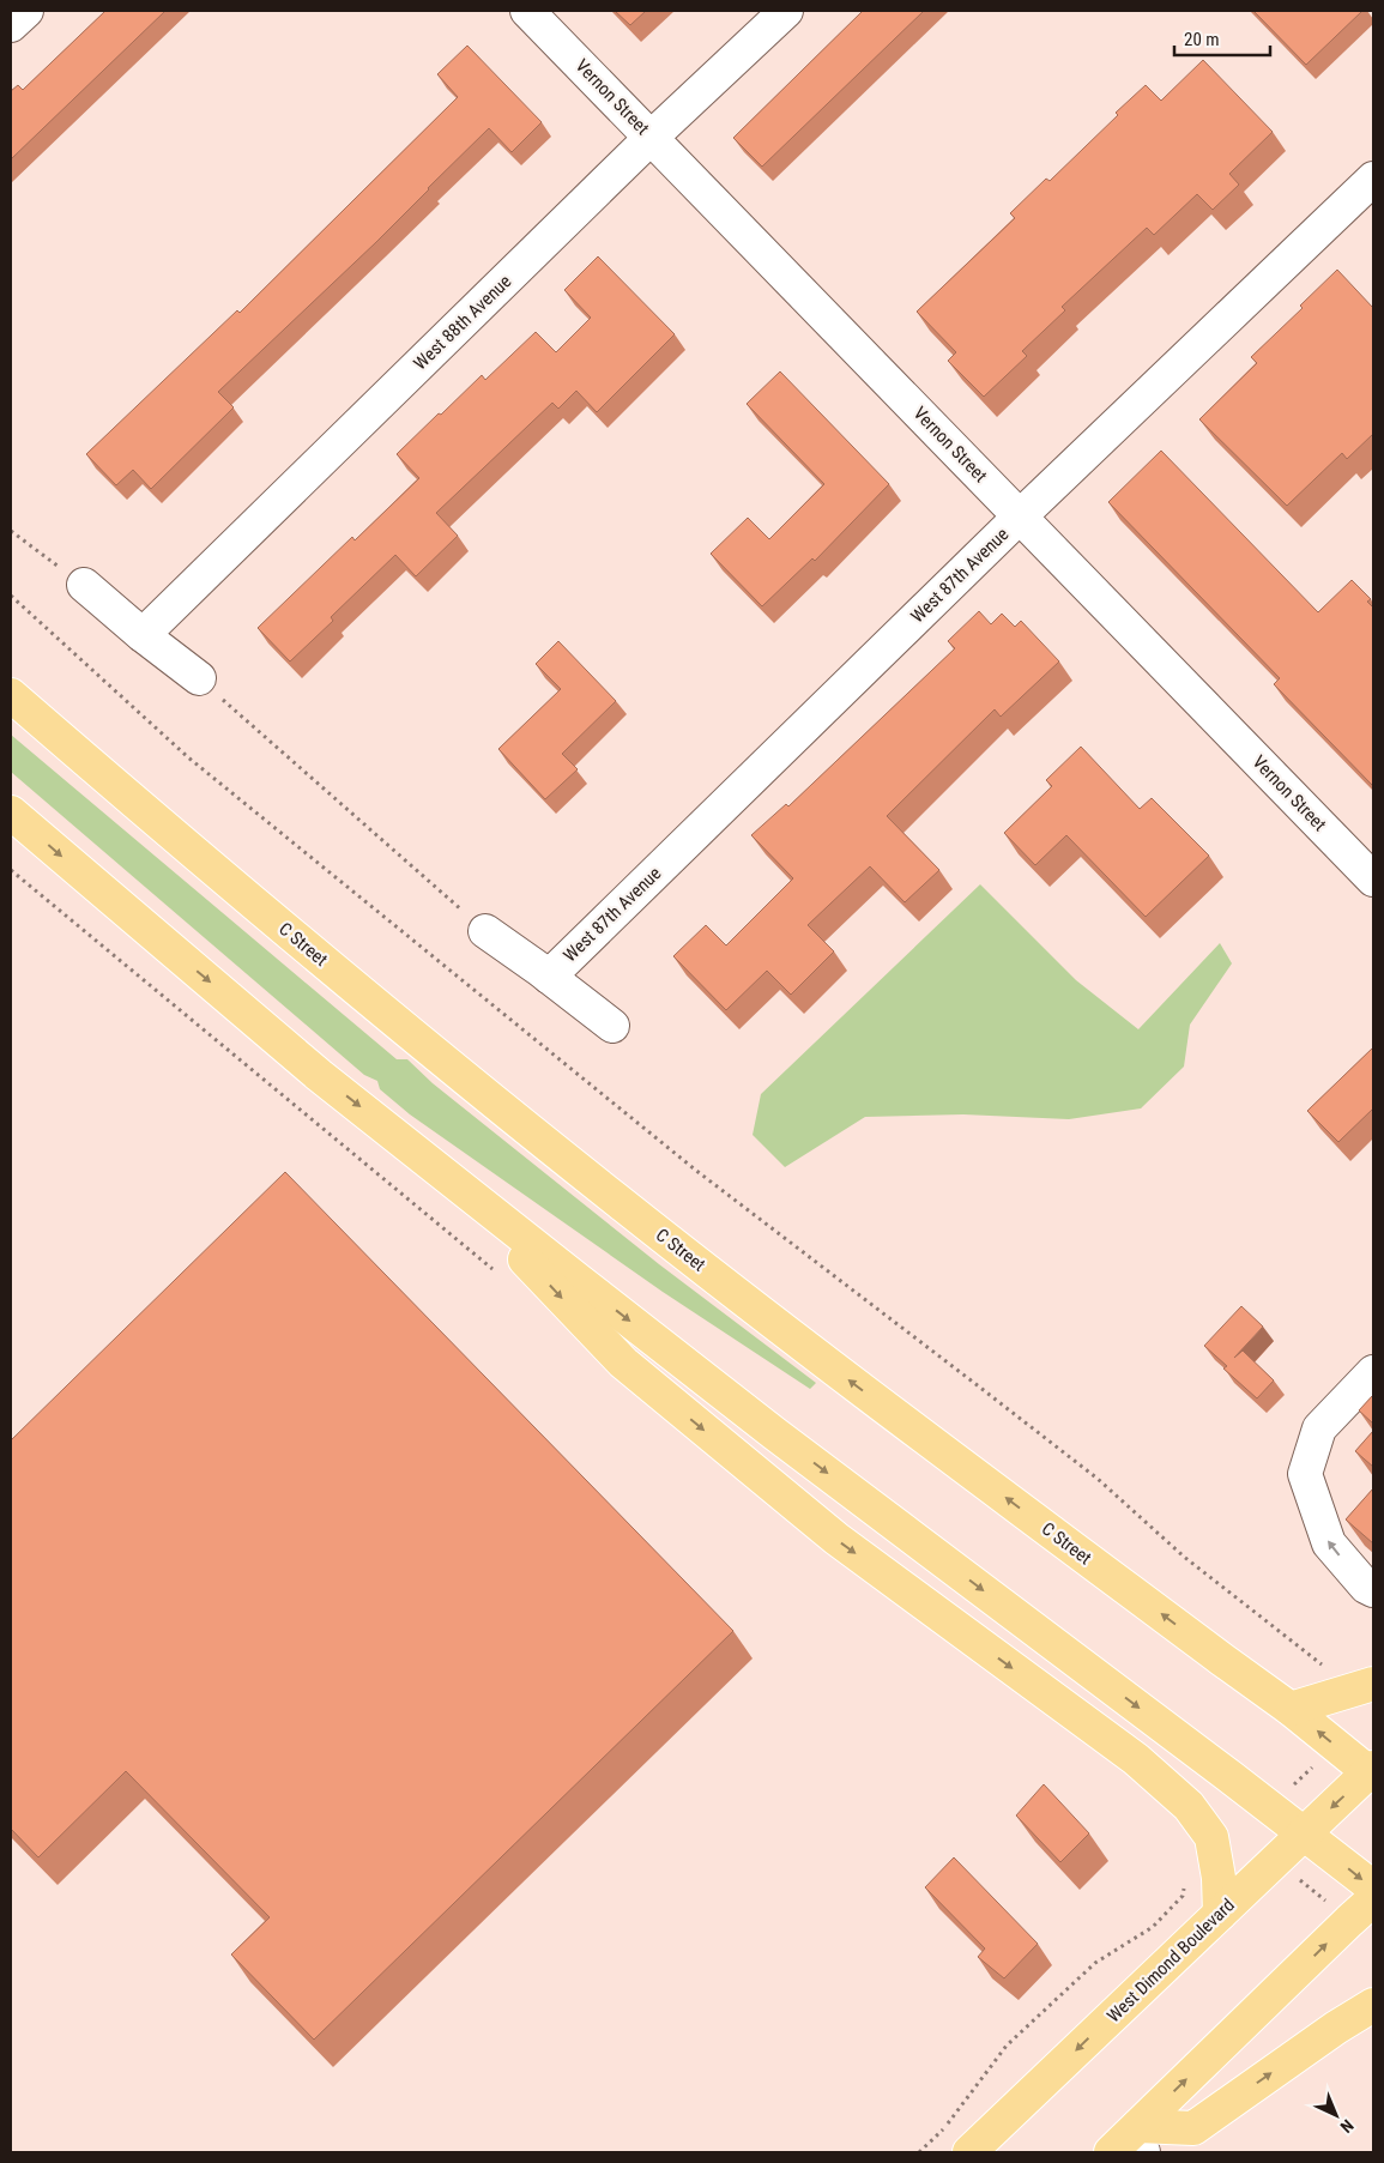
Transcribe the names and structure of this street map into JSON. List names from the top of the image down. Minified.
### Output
{"streets":{"main road":["C Street","West Dimond Boulevard"],"street":["Vernon Street","West 88th Avenue","West 87th Avenue"]},"crossings":[["Vernon Street","West 88th Avenue"],["Vernon Street","West 87th Avenue"],["C Street","West Dimond Boulevard"]],"scale_bar":"20 m","north":"bottom right"}
